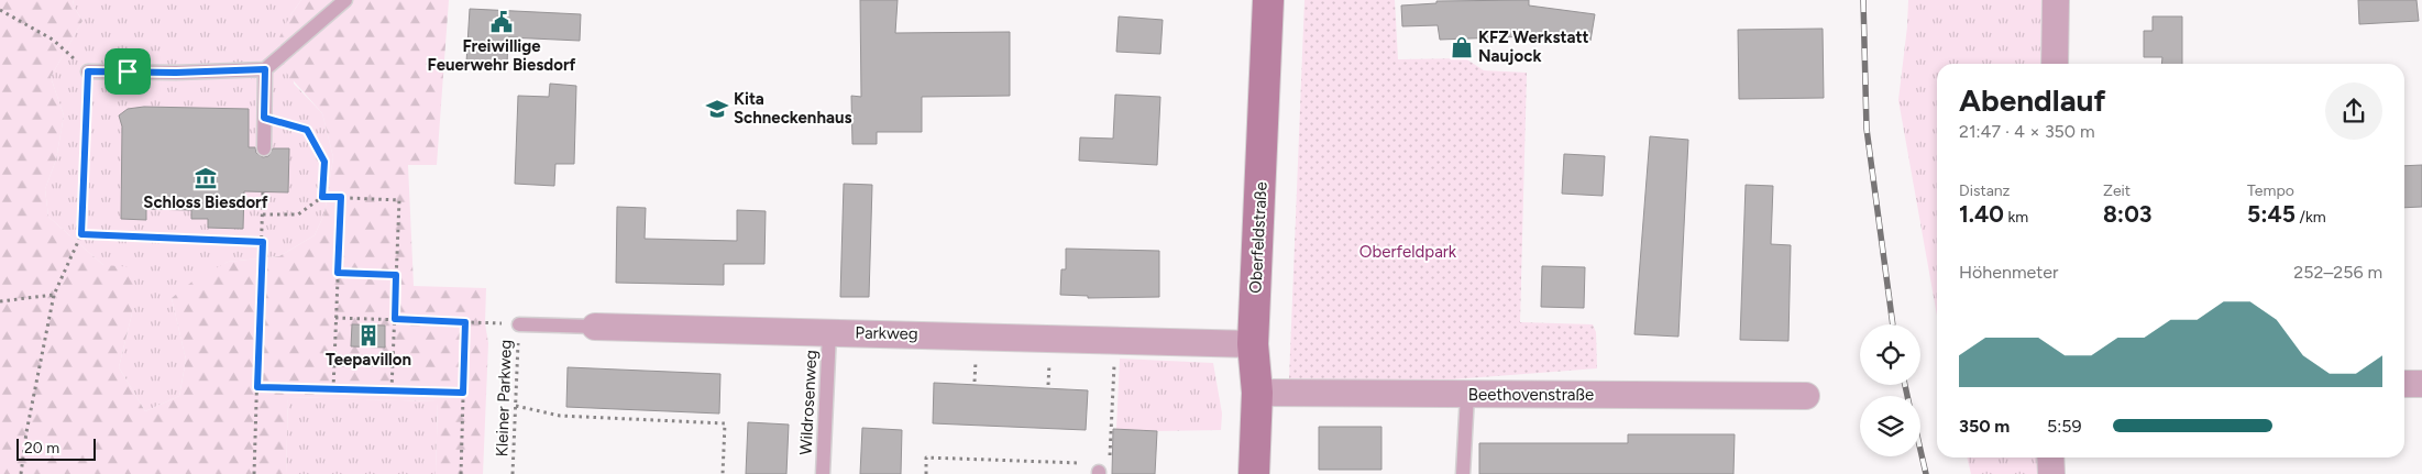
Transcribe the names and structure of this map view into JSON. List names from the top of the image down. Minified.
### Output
{"streets":{"street":["Oberfeldstraße","Parkweg","Beethovenstraße"],"lane":["Wildrosenweg"],"path":["Kleiner Parkweg"]},"crossings":[["Oberfeldstraße","Parkweg"],["Oberfeldstraße","Beethovenstraße"],["Parkweg","Kleiner Parkweg"],["Parkweg","Wildrosenweg"]],"parks":["Oberfeldpark"],"places":{"public building":["Freiwillige Feuerwehr Biesdorf"],"shop":["KFZ Werkstatt Naujock"],"school or university":["Kita Schneckenhaus"],"museum":["Schloss Biesdorf"],"building":["Teepavillon"]},"scale_bar":"20 m","page":{"heading":["Abendlauf","21:47 · 4 × 350 m"],"stats":[["Distanz","1.40 km"],["Zeit","8:03"],["Tempo","5:45 /km"]],"chart":["Höhenmeter","252–256 m"],"list":[{"name":"350 m","note":"5:59"}],"scale":"20 m"}}
